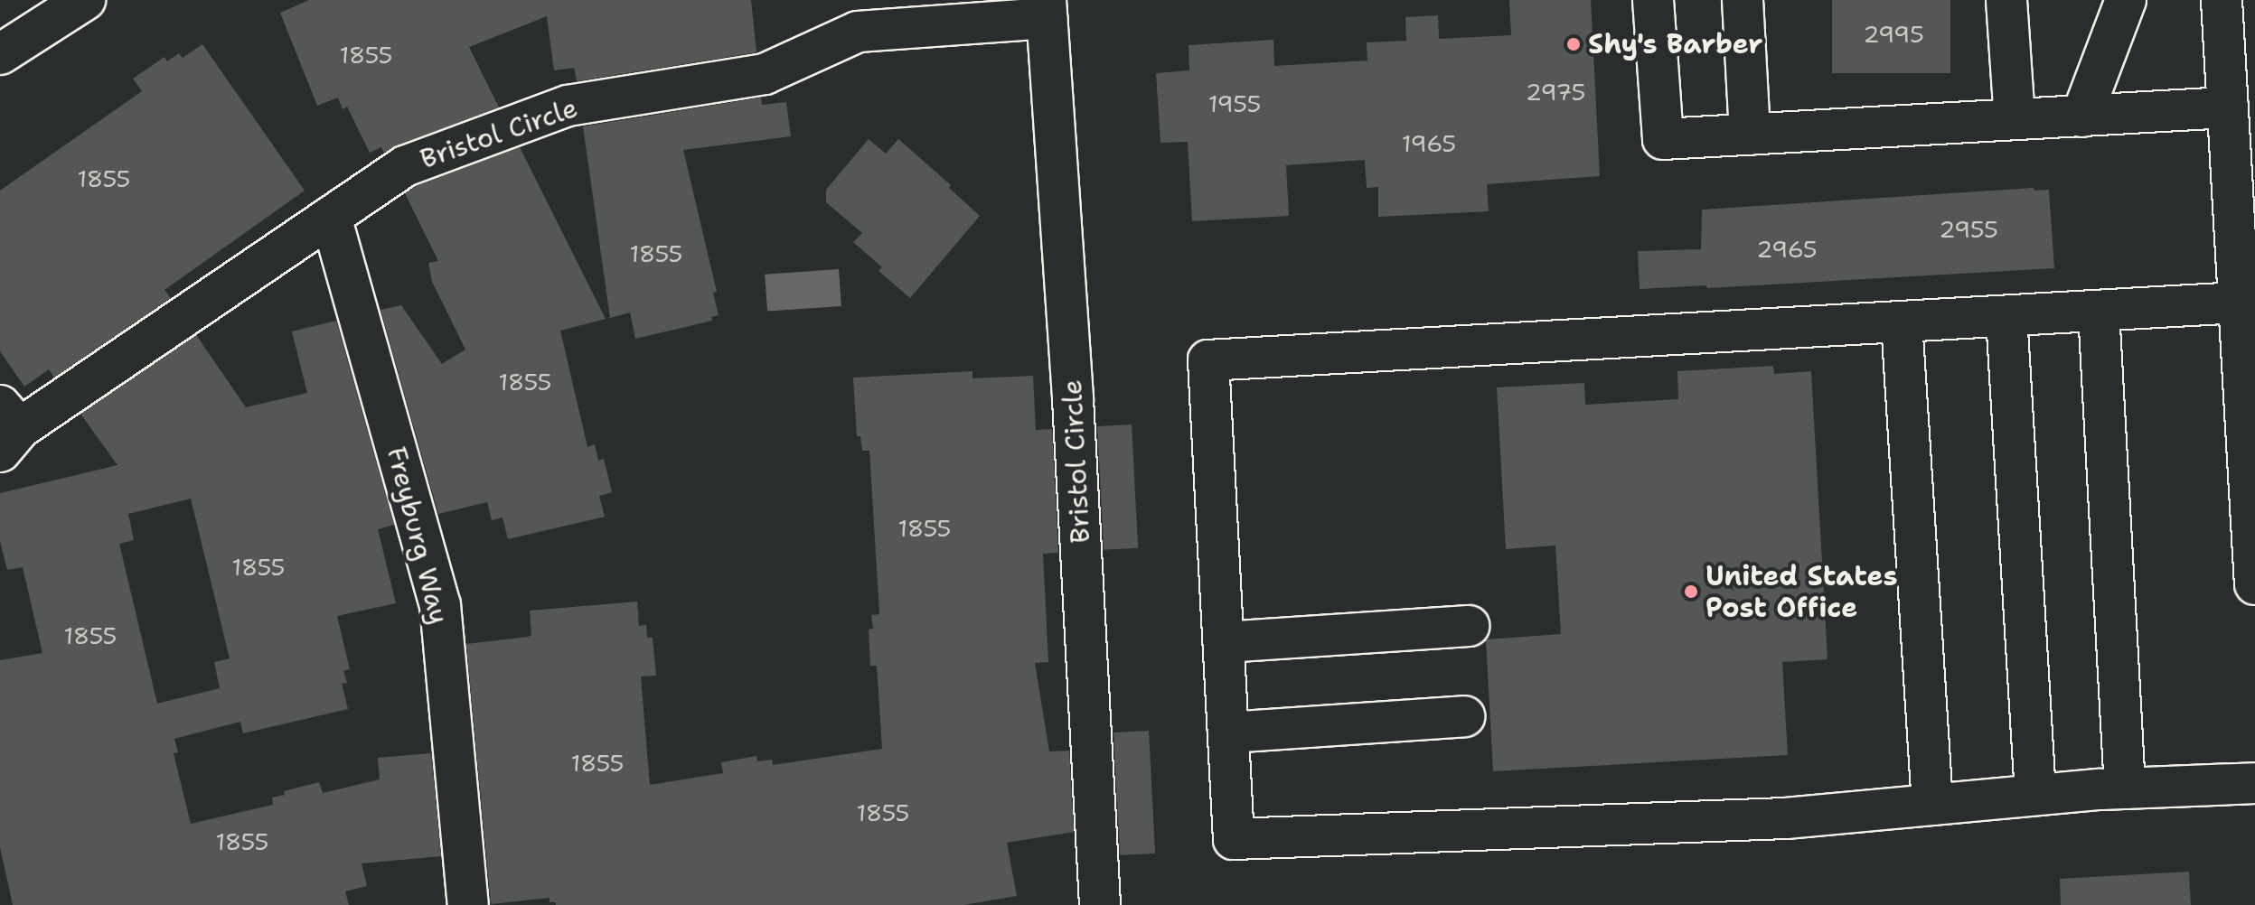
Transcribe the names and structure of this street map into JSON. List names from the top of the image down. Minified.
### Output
{"streets":{"main road":["Bristol Circle","Freyburg Way"]},"crossings":[["Bristol Circle","Freyburg Way"]],"places":["Shy's Barber","United States Post Office"],"house_numbers":["2995","1855","2975","1955","1965","1855","2955","2965","1855","1855","1855","1855","1855","1855","1855","1855"]}
